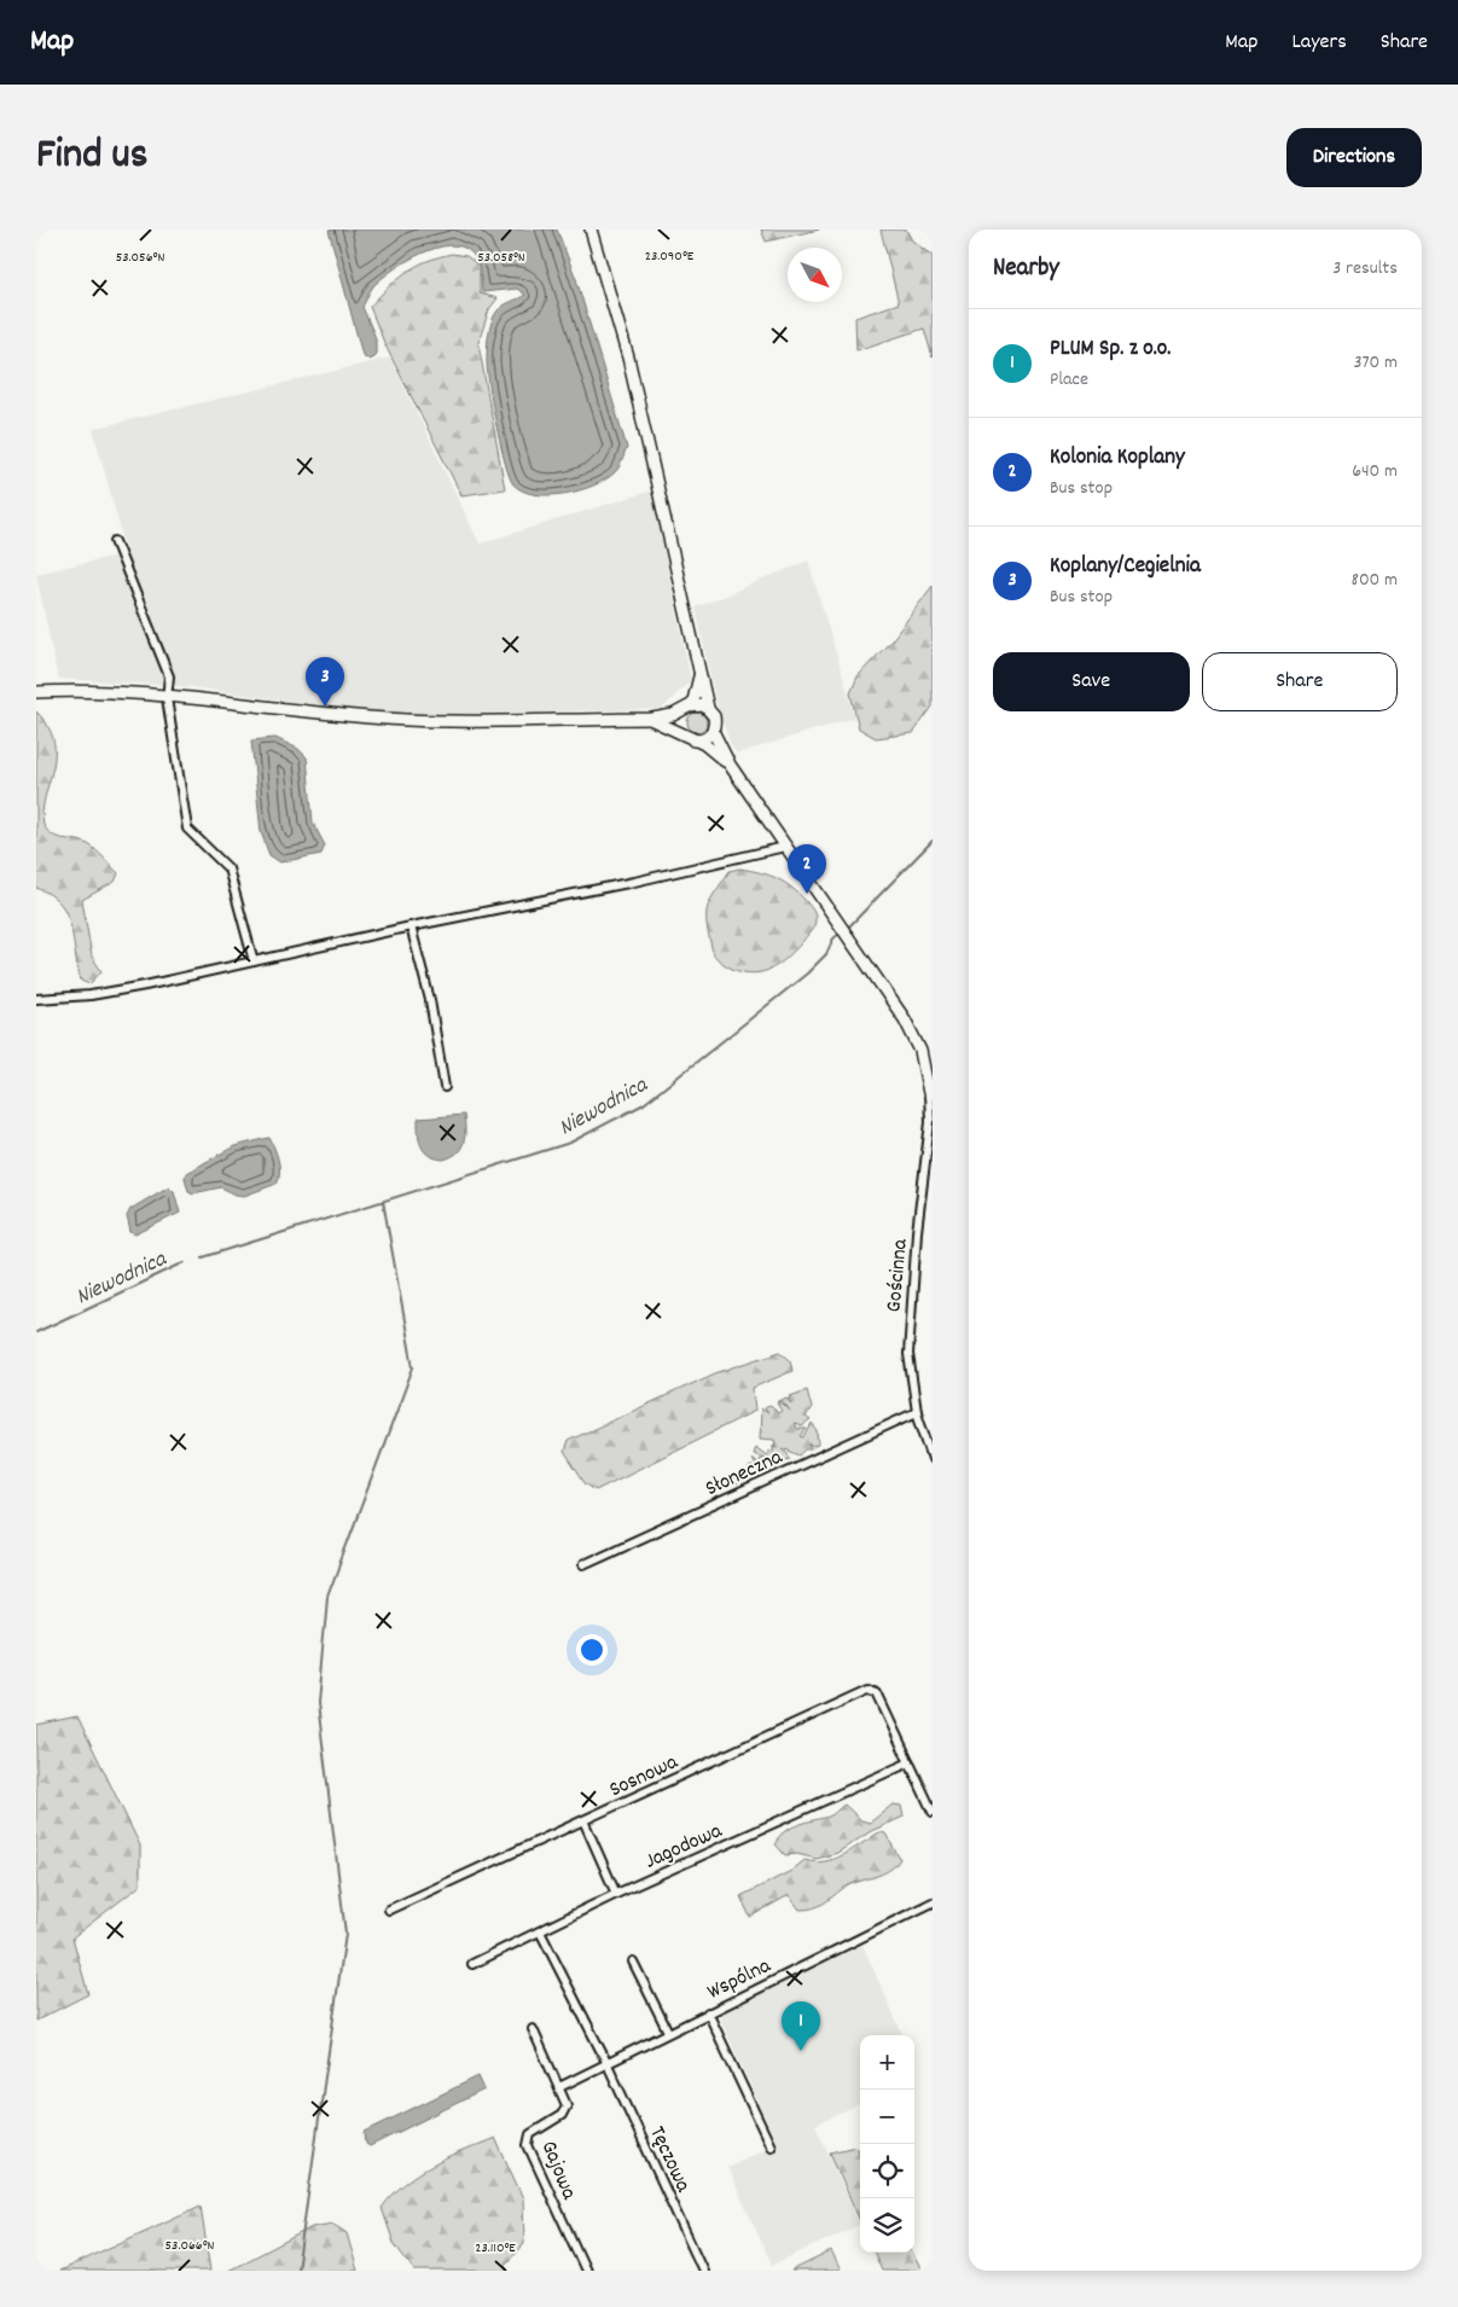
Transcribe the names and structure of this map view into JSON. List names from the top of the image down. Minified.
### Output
{"streets":{"street":["Gościnna","Słoneczna","Sosnowa","Jagodowa","Wspólna","Tęczowa","Gajowa"]},"crossings":[["Gościnna","Słoneczna"],["Sosnowa","Jagodowa"],["Jagodowa","Tęczowa"],["Wspólna","Tęczowa"],["Wspólna","Gajowa"]],"water":["Niewodnica"],"north":"bottom right","page":{"header":"Map","nav":["Map","Layers","Share"],"title":"Find us","buttons":["Directions",["Save","Share"]],"heading":["Nearby","3 results"],"list":[{"mark":"1","name":"PLUM Sp. z o.o.","note":"Place","value":"370 m"},{"mark":"2","name":"Kolonia Koplany","note":"Bus stop","value":"640 m"},{"mark":"3","name":"Koplany/Cegielnia","note":"Bus stop","value":"800 m"}],"pins":["3","2","1"],"map_buttons":["+","−"]},"coordinates":["23.090°E","53.056°N","53.058°N","53.066°N","23.110°E"]}
